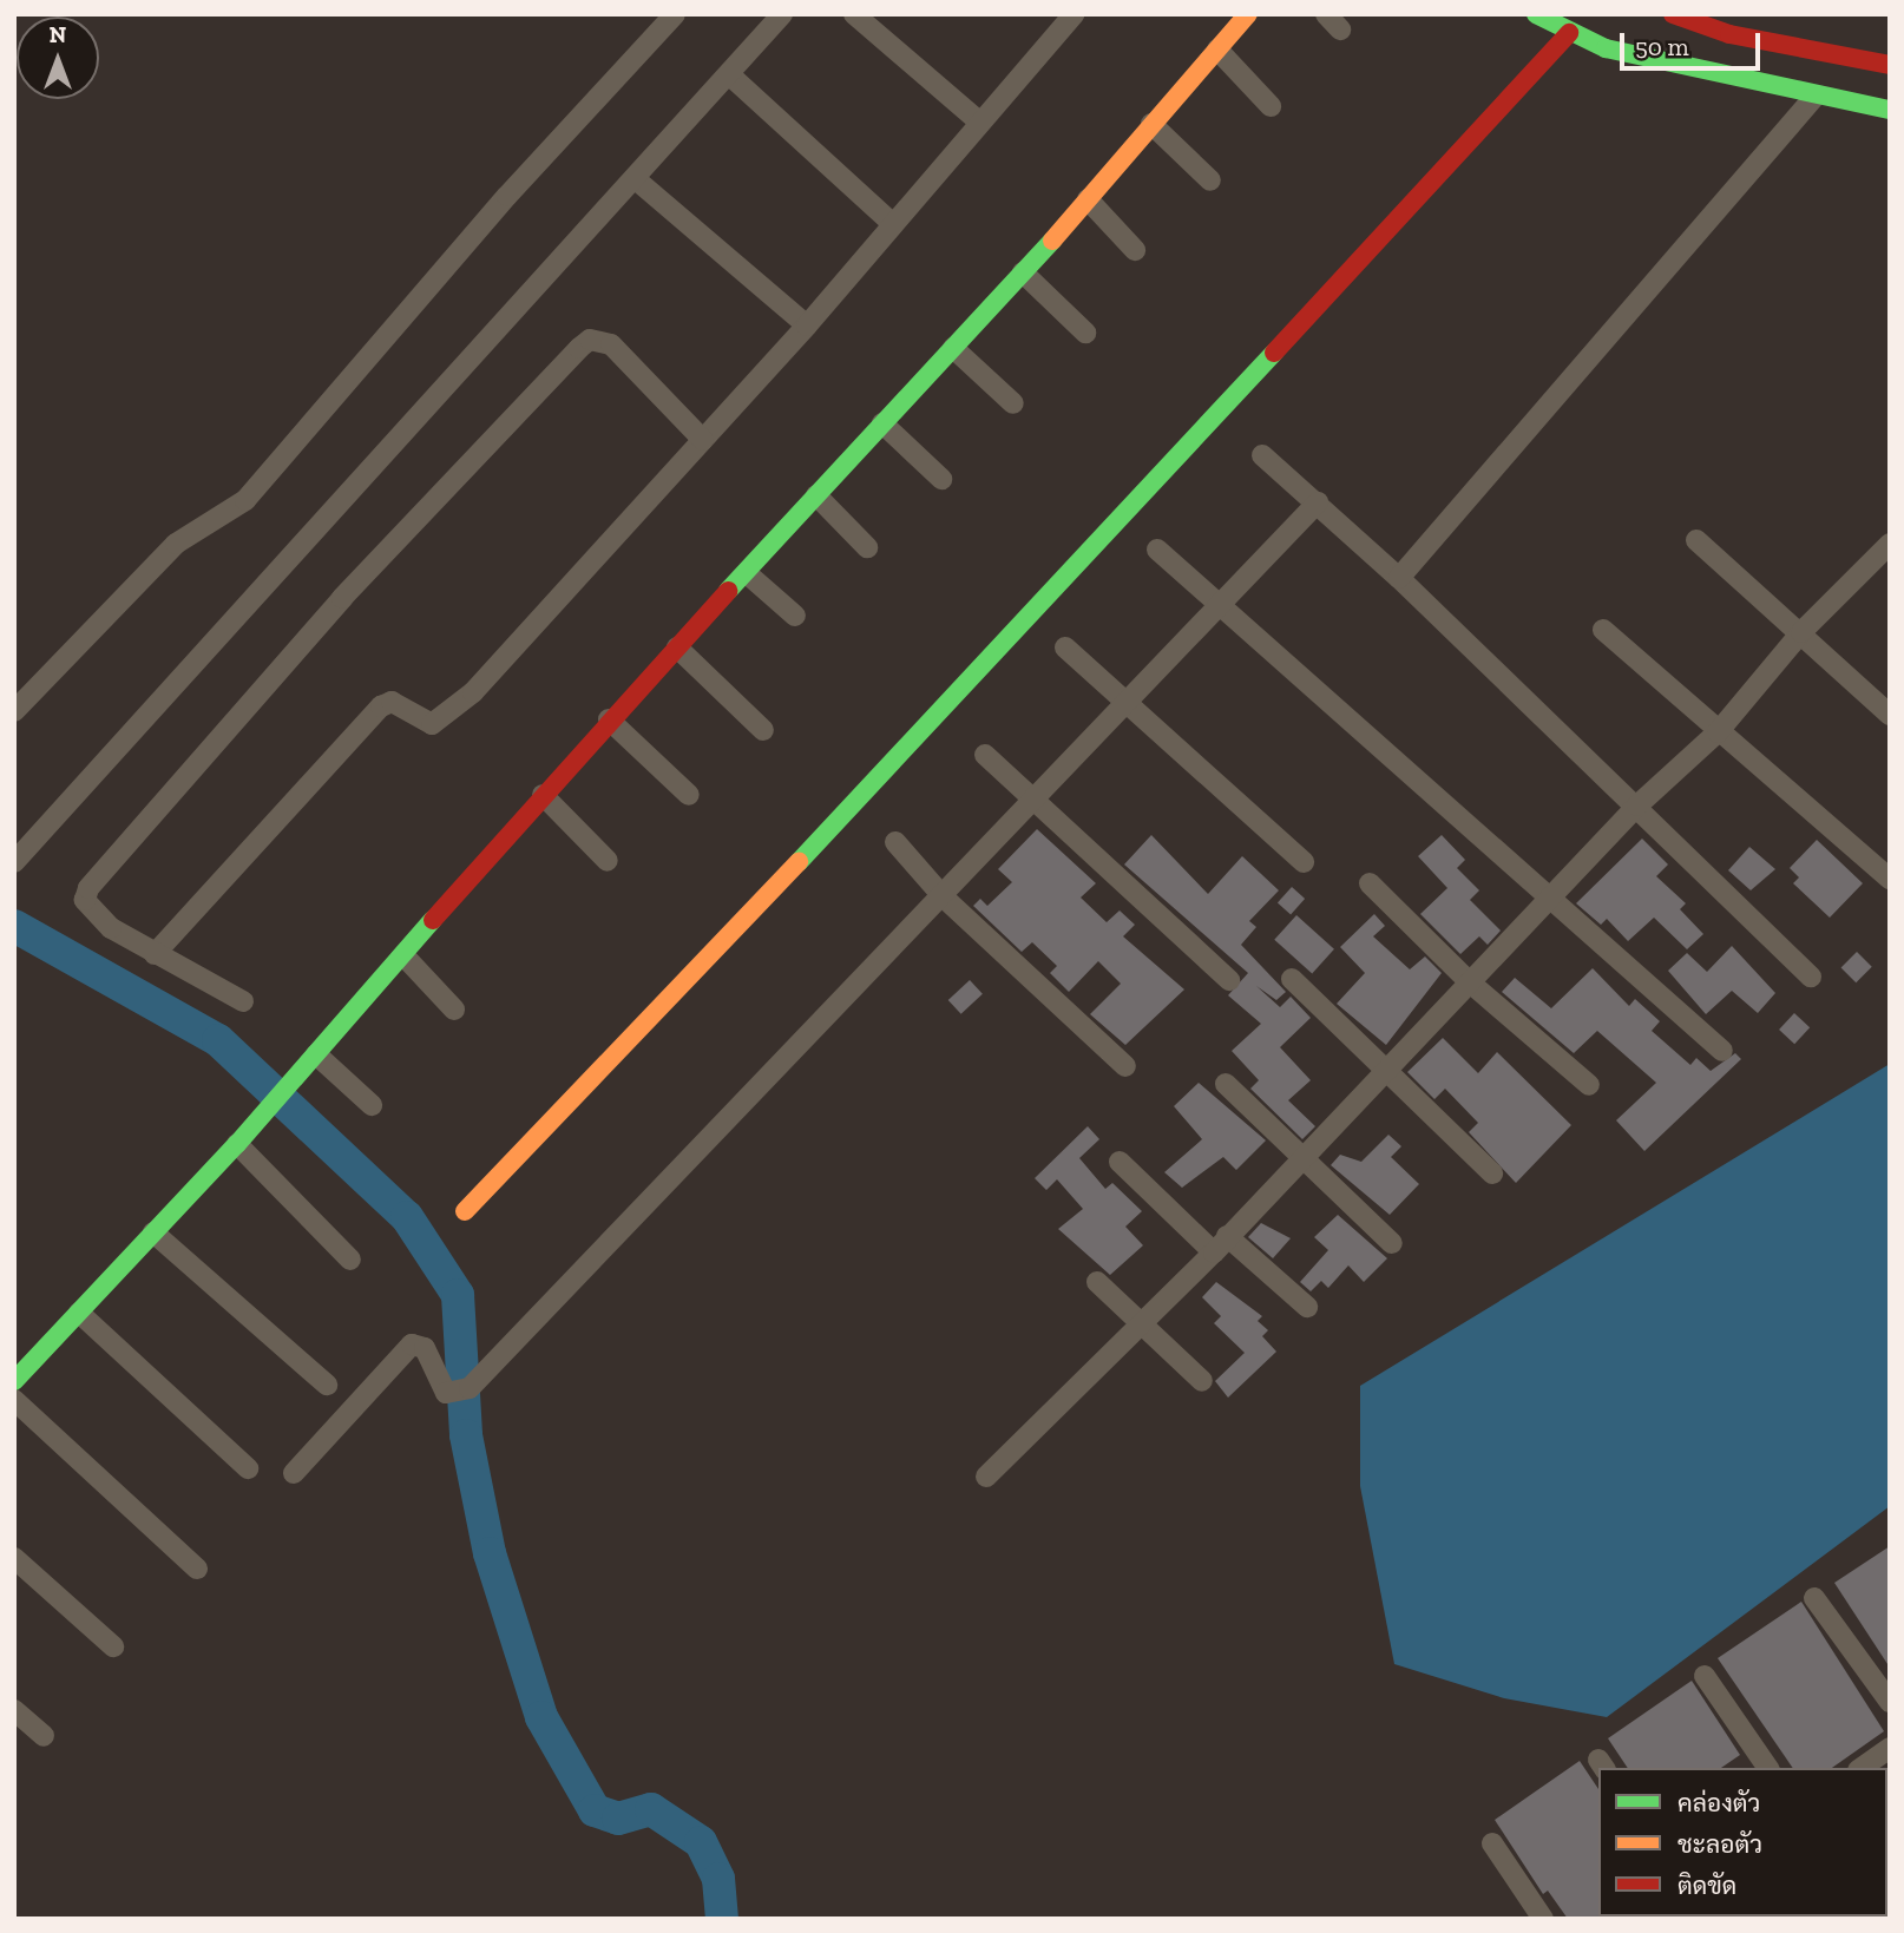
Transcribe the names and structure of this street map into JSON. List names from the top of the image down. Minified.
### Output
{"legend":["คล่องตัว","ชะลอตัว","ติดขัด"],"scale_bar":"50 m","north":"top"}
